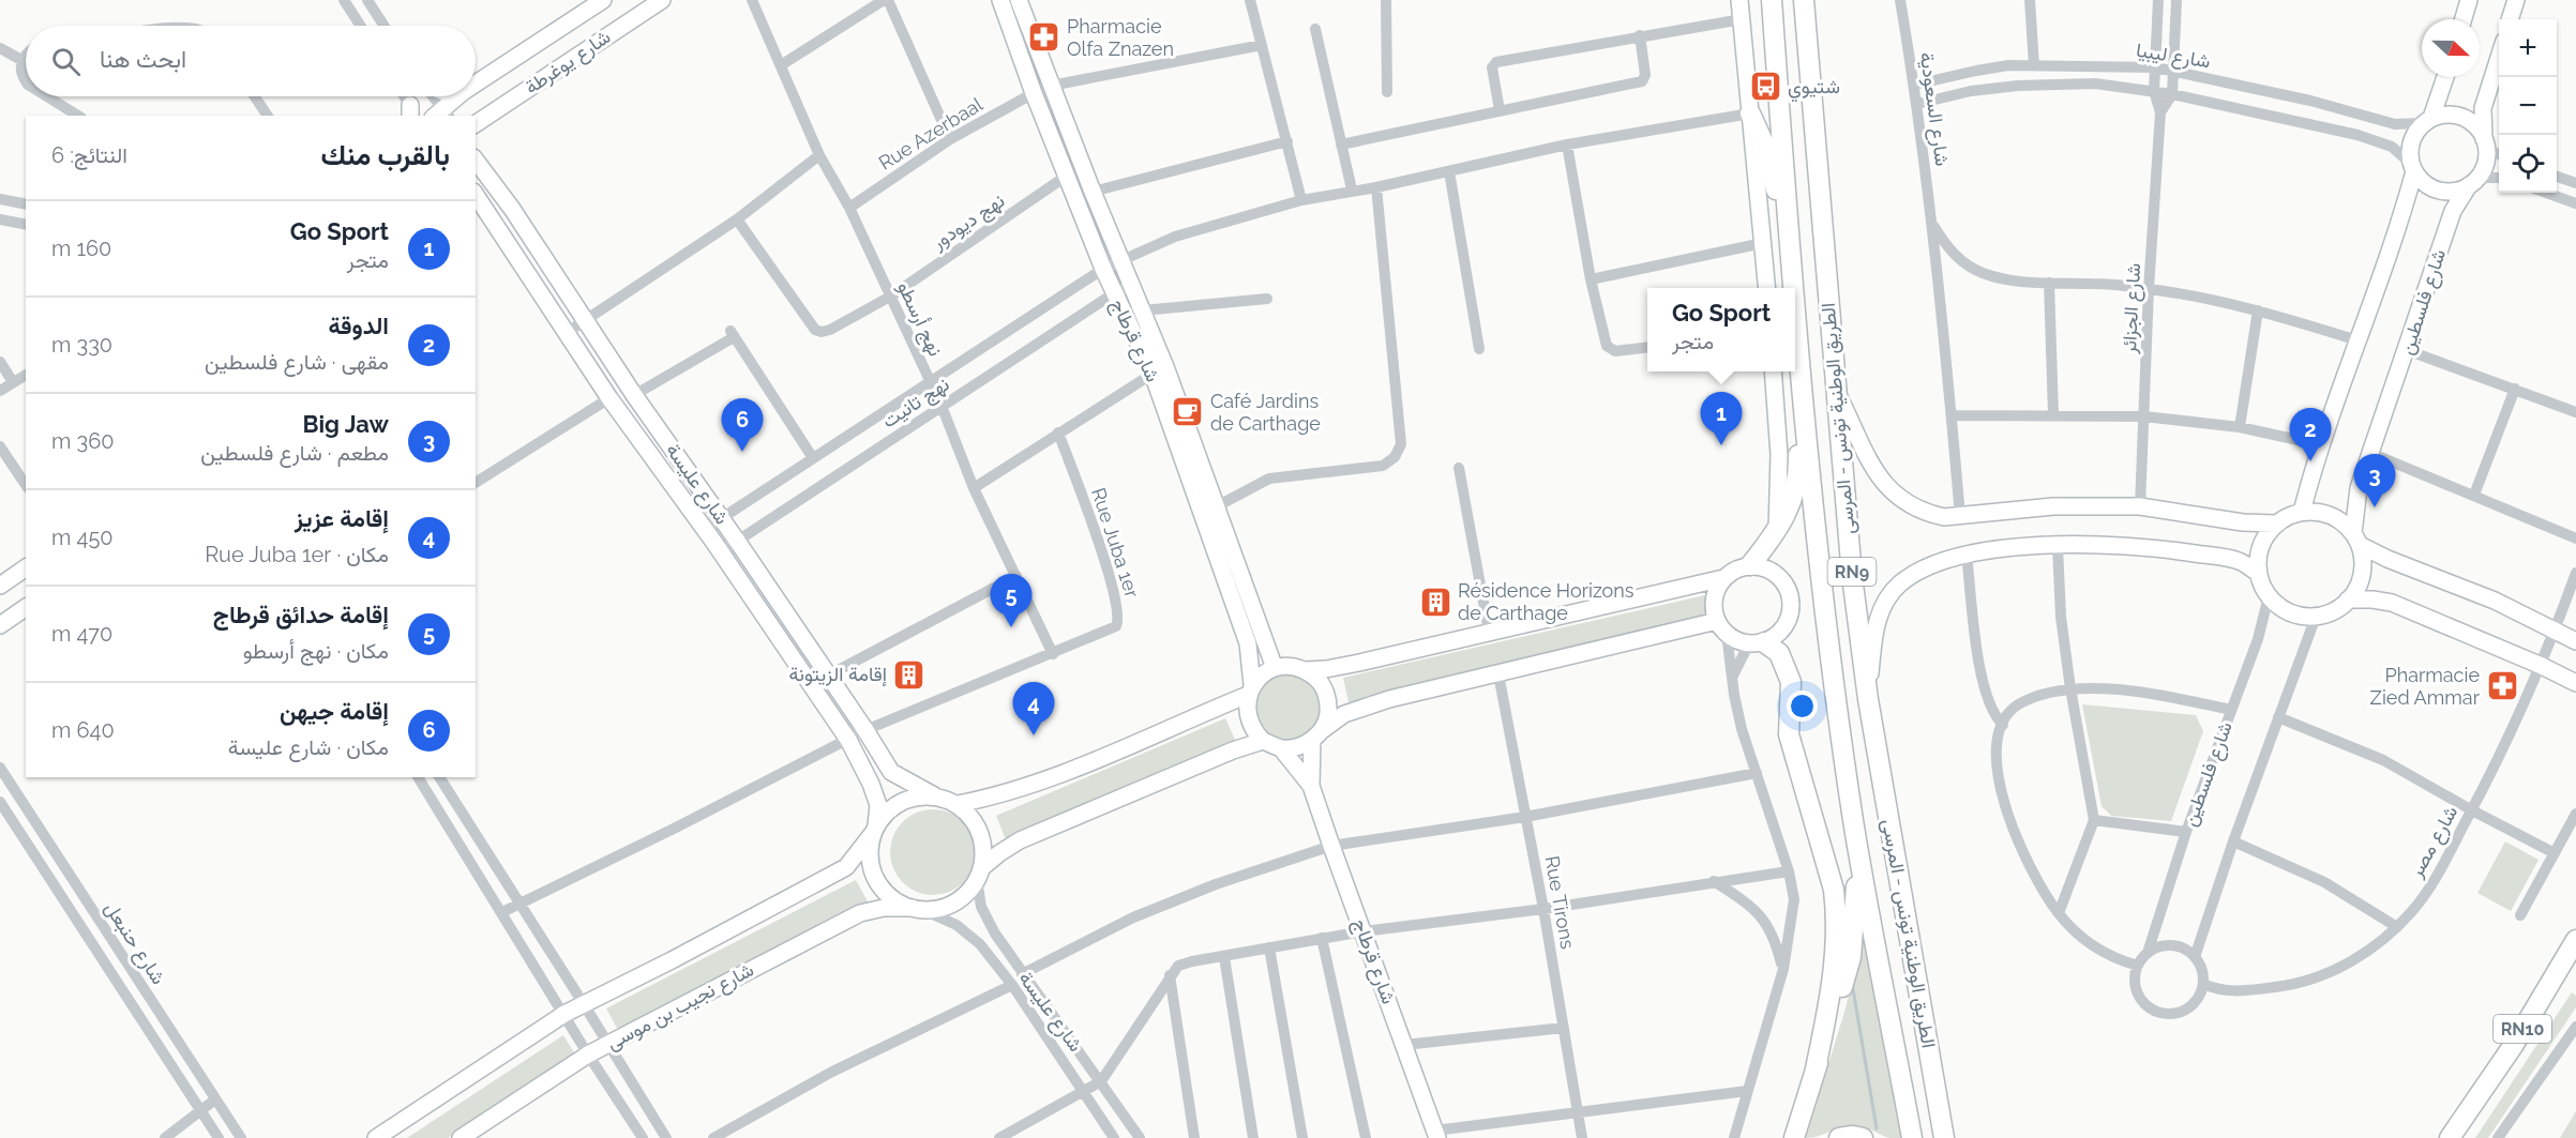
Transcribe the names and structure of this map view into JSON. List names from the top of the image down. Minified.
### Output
{"streets":{"highway":["الطريق الوطنية تونس - المرسى","RN9","RN10"],"street":["شارع ليبيا","شارع يوغرطة","شارع السعودية","Rue Azerbaal","نهج ديودور","شارع فلسطين","شارع الجزائر","نهج أرسطو","شارع قرطاج","نهج تانيت","شارع عليسة","Rue Juba 1er","شارع مصر","Rue Tirons","شارع حنبعل","شارع نجيب بن موسى"]},"crossings":[["شارع ليبيا","شارع السعودية"],["شارع ليبيا","شارع فلسطين"],["شارع ليبيا","شارع الجزائر"],["Rue Azerbaal","نهج أرسطو"],["Rue Azerbaal","شارع قرطاج"],["نهج ديودور","نهج أرسطو"],["نهج ديودور","شارع قرطاج"],["شارع فلسطين","شارع مصر"],["نهج أرسطو","نهج تانيت"],["نهج أرسطو","Rue Juba 1er"],["شارع قرطاج","نهج تانيت"],["نهج تانيت","شارع عليسة"],["شارع عليسة","Rue Juba 1er"],["شارع عليسة","شارع نجيب بن موسى"]],"places":{"pharmacy":["Pharmacie Olfa Znazen","Pharmacie Zied Ammar"],"bus stop":["شتيوي"],"cafe":["Café Jardins de Carthage"],"building":["Résidence Horizons de Carthage","إقامة الزيتونة"]},"north":"right","page":{"map_buttons":["+","−"],"search":"ابحث هنا","heading":["بالقرب منك","النتائج: 6"],"list":[{"mark":"1","name":"Go Sport","note":"متجر","value":"160 m"},{"mark":"2","name":"الدوقة","note":"مقهى · شارع فلسطين","value":"330 m"},{"mark":"3","name":"Big Jaw","note":"مطعم · شارع فلسطين","value":"360 m"},{"mark":"4","name":"إقامة عزيز","note":"مكان · Rue Juba 1er","value":"450 m"},{"mark":"5","name":"إقامة حدائق قرطاج","note":"مكان · نهج أرسطو","value":"470 m"},{"mark":"6","name":"إقامة جيهن","note":"مكان · شارع عليسة","value":"640 m"}],"popup":["Go Sport","متجر"],"pins":["1","6","2","3","5","4"]}}
